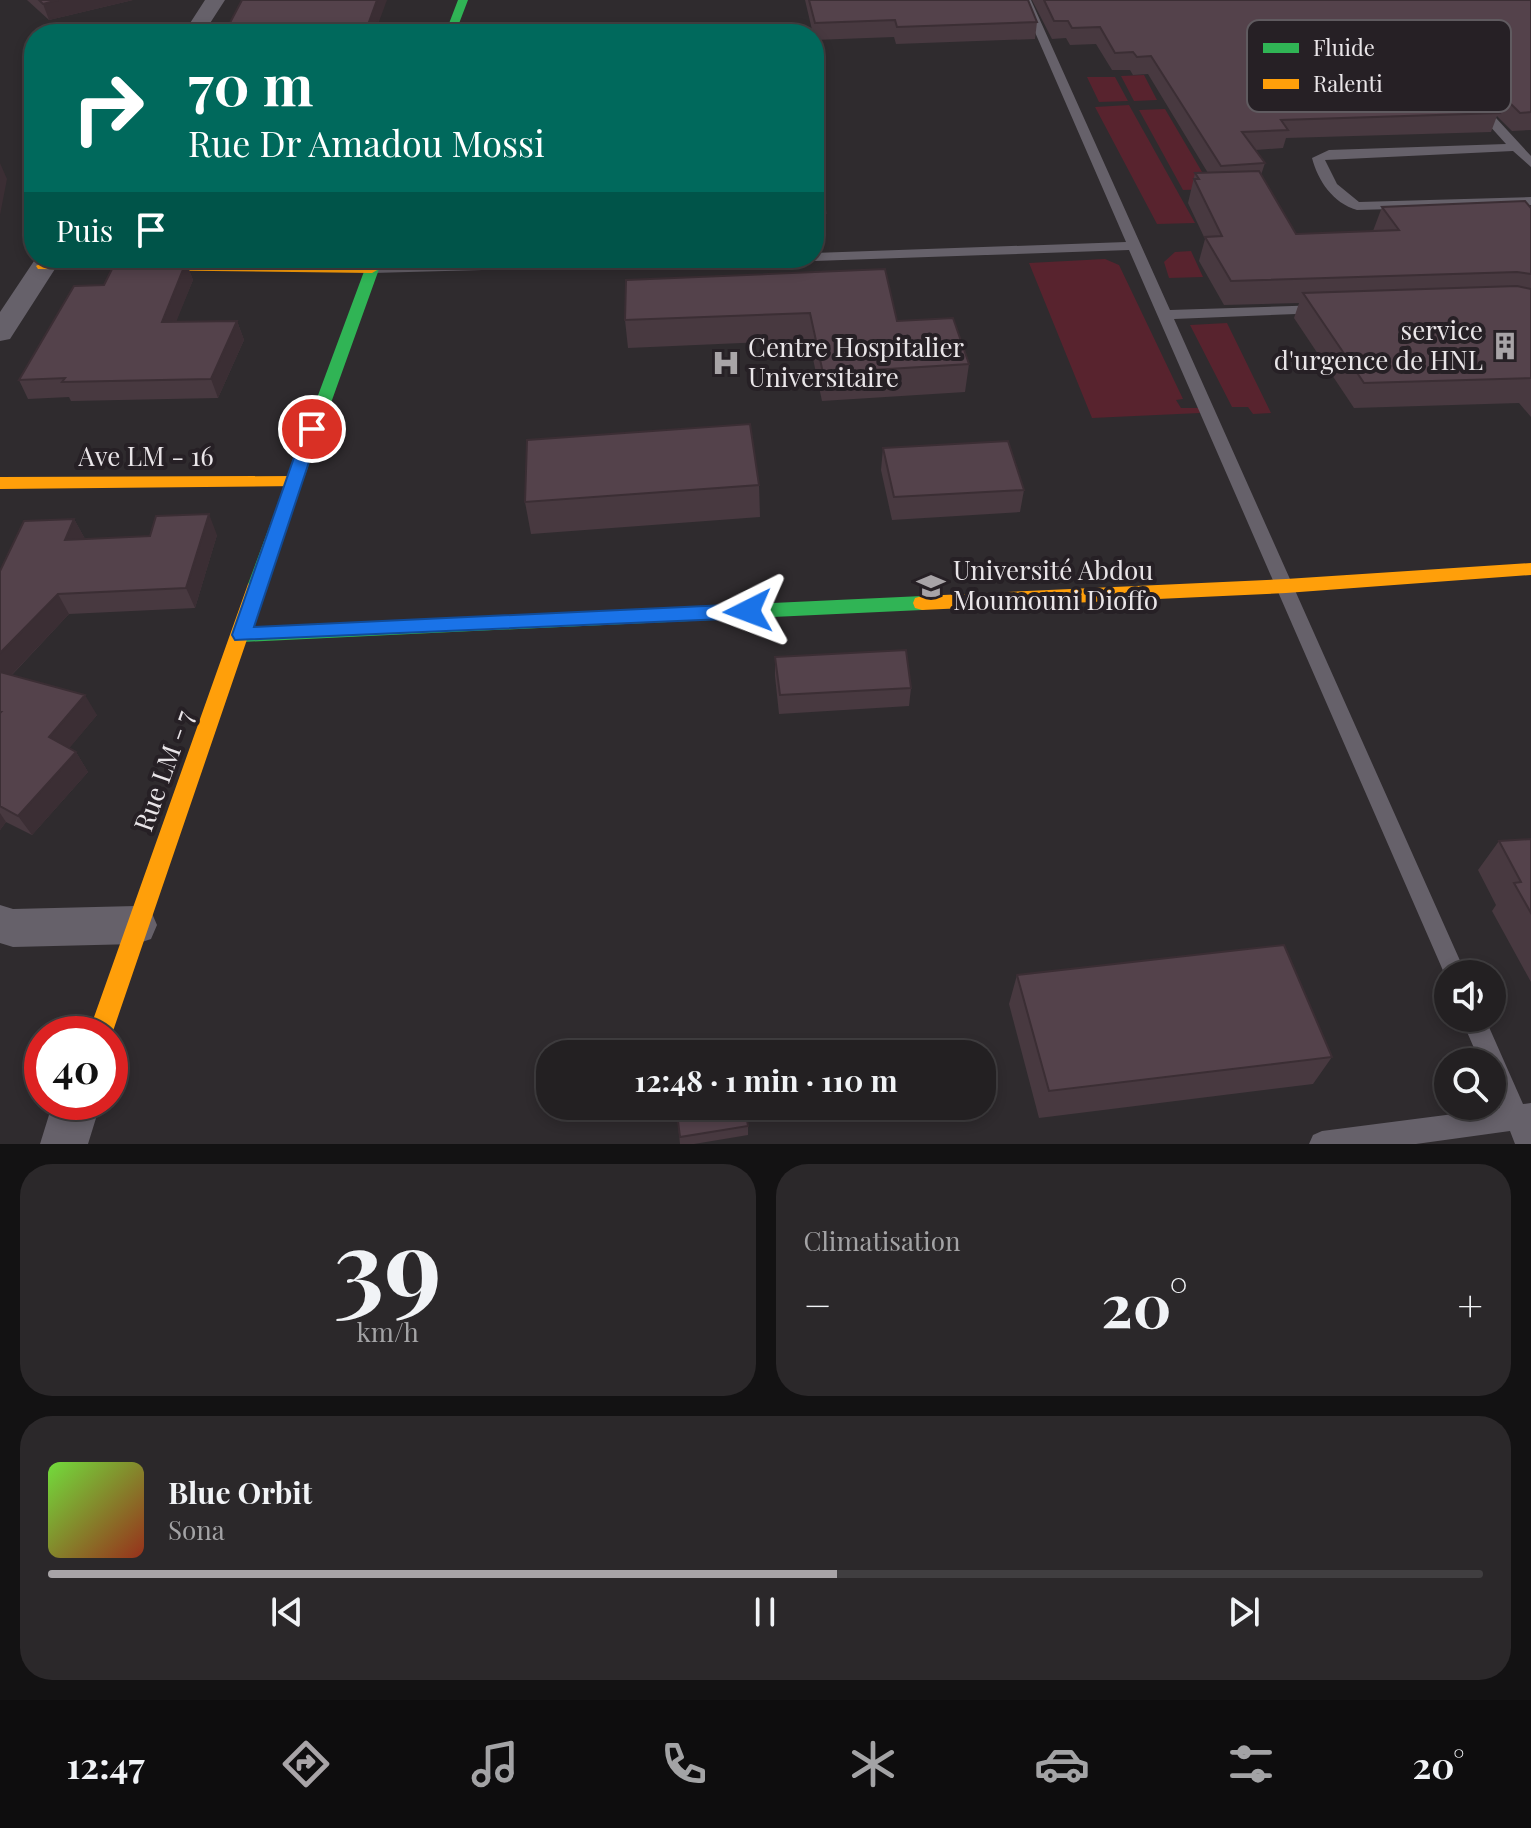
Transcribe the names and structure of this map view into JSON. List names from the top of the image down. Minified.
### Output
{"streets":{"street":["Ave LM - 16","Rue LM - 7"]},"crossings":[["Ave LM - 16","Rue LM - 7"]],"places":{"building":["service d'urgence de HNL"],"hospital":["Centre Hospitalier Universitaire"],"school or university":["Université Abdou Moumouni Dioffo"]},"legend":["Fluide","Ralenti"],"page":{"turn":["70 m","Rue Dr Amadou Mossi"],"then":"Puis","limit":"40","trip":"12:48 · 1 min · 110 m","tile":[["39","km/h"],"Climatisation"],"heat":["−","20°","+"],"song":["Blue Orbit","Sona"],"tabs":["12:47","20°"]}}
